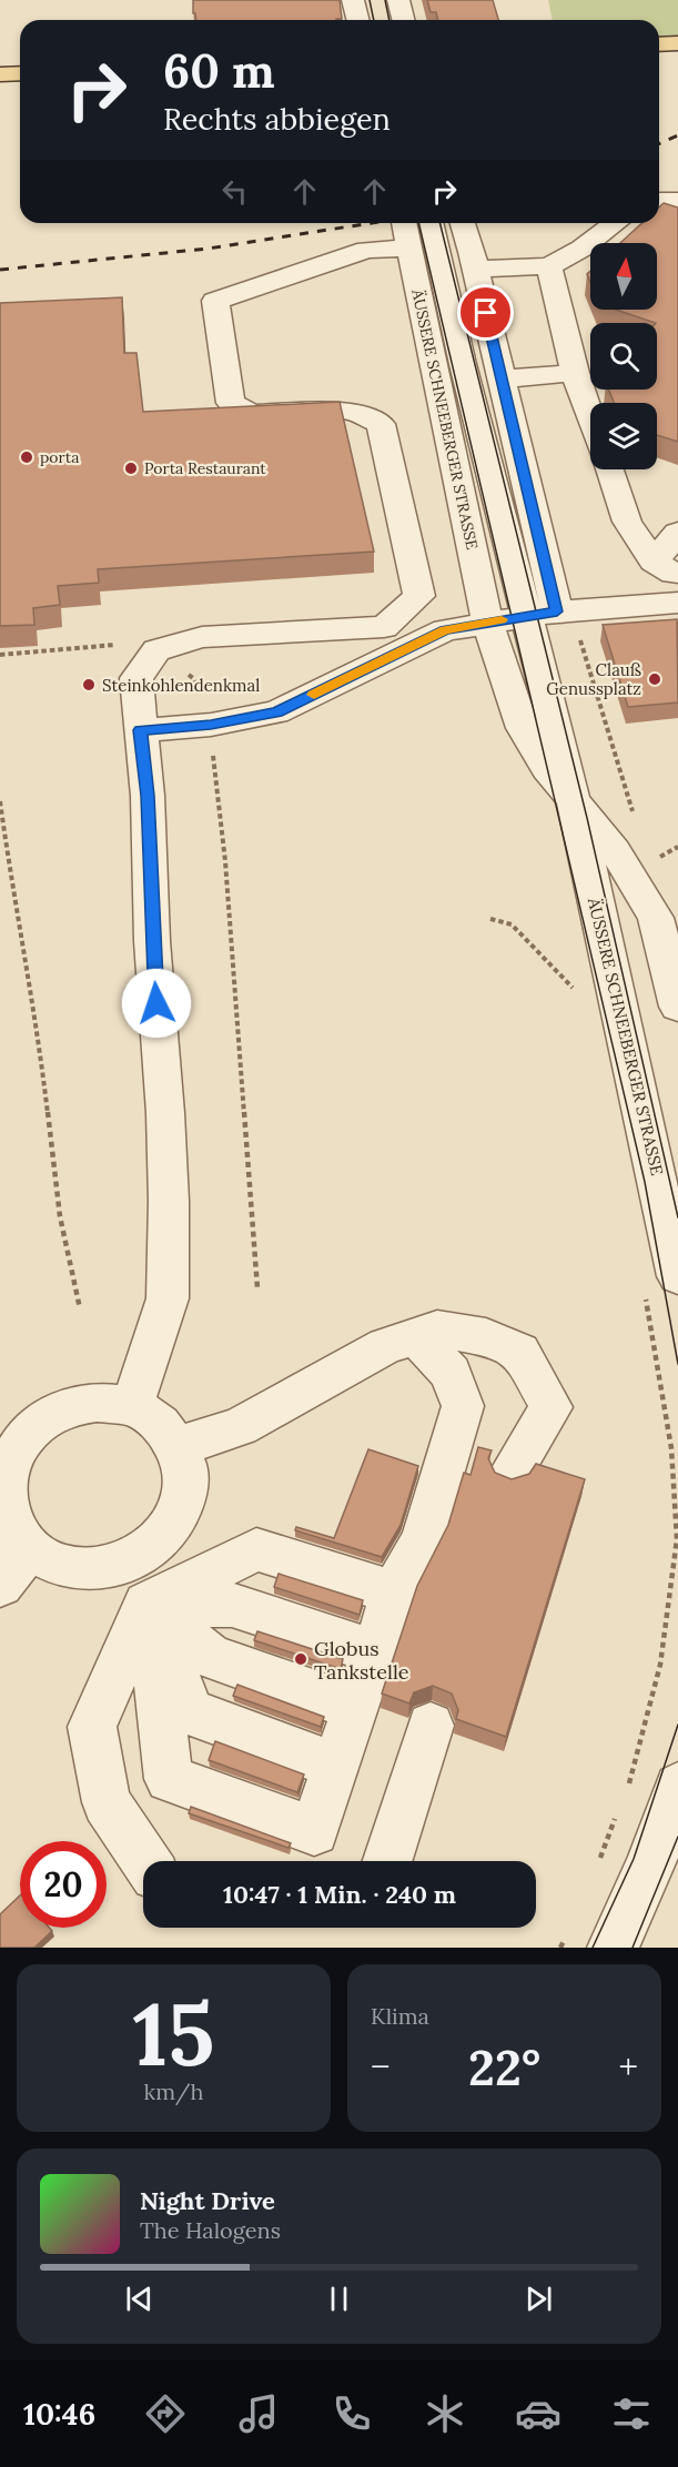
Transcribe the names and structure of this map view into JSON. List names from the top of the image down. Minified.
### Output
{"streets":{"street":["ÄUSSERE SCHNEEBERGER STRASSE"]},"places":["porta","Porta Restaurant","Clauß Genussplatz","Steinkohlendenkmal","Globus Tankstelle"],"north":"top","page":{"turn":["60 m","Rechts abbiegen"],"limit":"20","trip":"10:47 · 1 Min. · 240 m","tile":[["15","km/h"],"Klima"],"heat":["−","22°","+"],"song":["Night Drive","The Halogens"],"tabs":"10:46"}}
